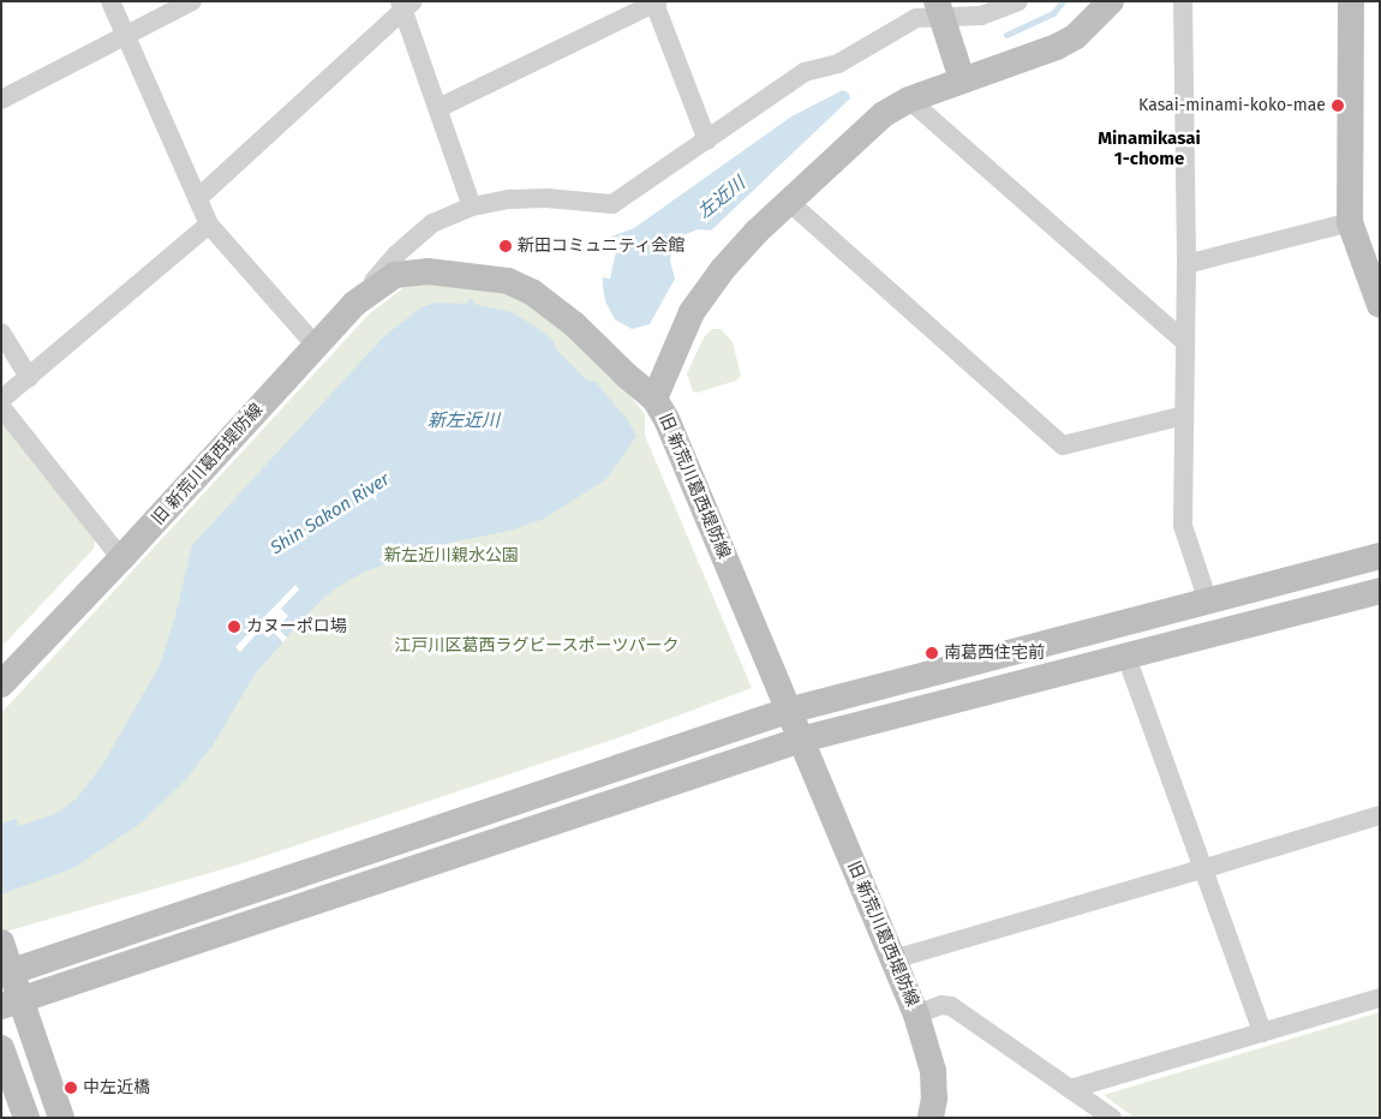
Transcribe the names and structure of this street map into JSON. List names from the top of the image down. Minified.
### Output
{"streets":{"street":["旧 新荒川葛西堤防線"]},"districts":["Minamikasai 1-chome"],"water":["左近川","新左近川","Shin Sakon River"],"parks":["新左近川親水公園","江戸川区葛西ラグビースポーツパーク"],"places":["Kasai-minami-koko-mae","新田コミュニティ会館","カヌーポロ場","南葛西住宅前","中左近橋"]}
